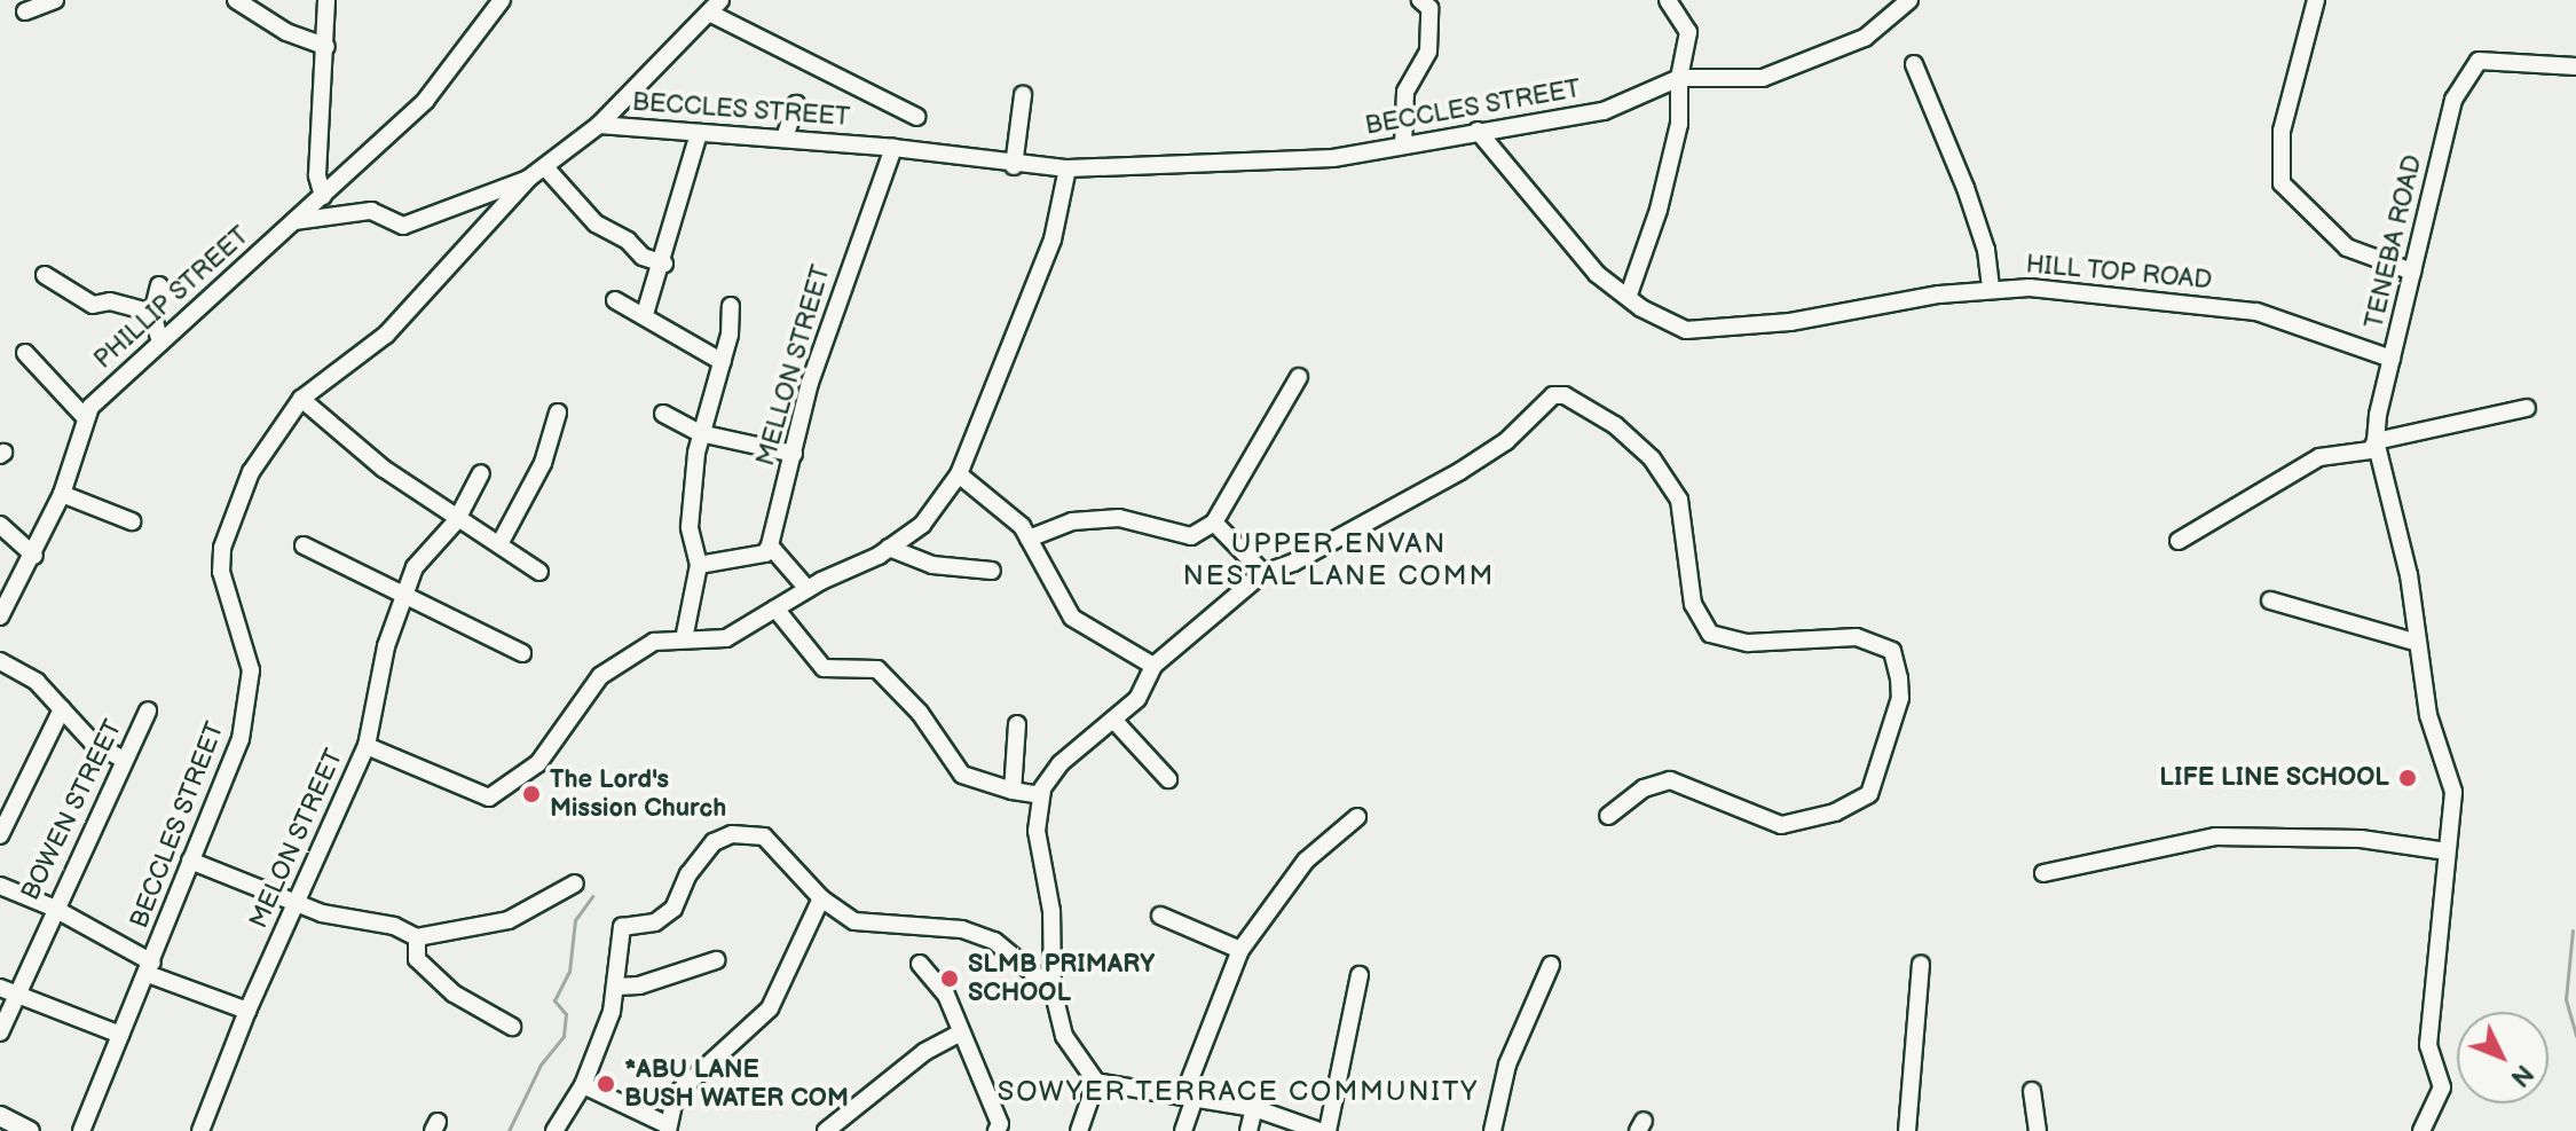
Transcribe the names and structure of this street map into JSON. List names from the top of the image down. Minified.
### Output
{"streets":{"street":["BECCLES STREET","TENEBA ROAD","HILL TOP ROAD","PHILLIP STREET","MELLON STREET","BOWEN STREET","MELON STREET"]},"crossings":[["BECCLES STREET","HILL TOP ROAD"],["BECCLES STREET","MELLON STREET"],["TENEBA ROAD","HILL TOP ROAD"]],"districts":["UPPER ENVAN NESTAL LANE COMM","SOWYER TERRACE COMMUNITY"],"places":["LIFE LINE SCHOOL","The Lord's Mission Church","SLMB PRIMARY SCHOOL","*ABU LANE BUSH WATER COM"],"north":"bottom right"}
